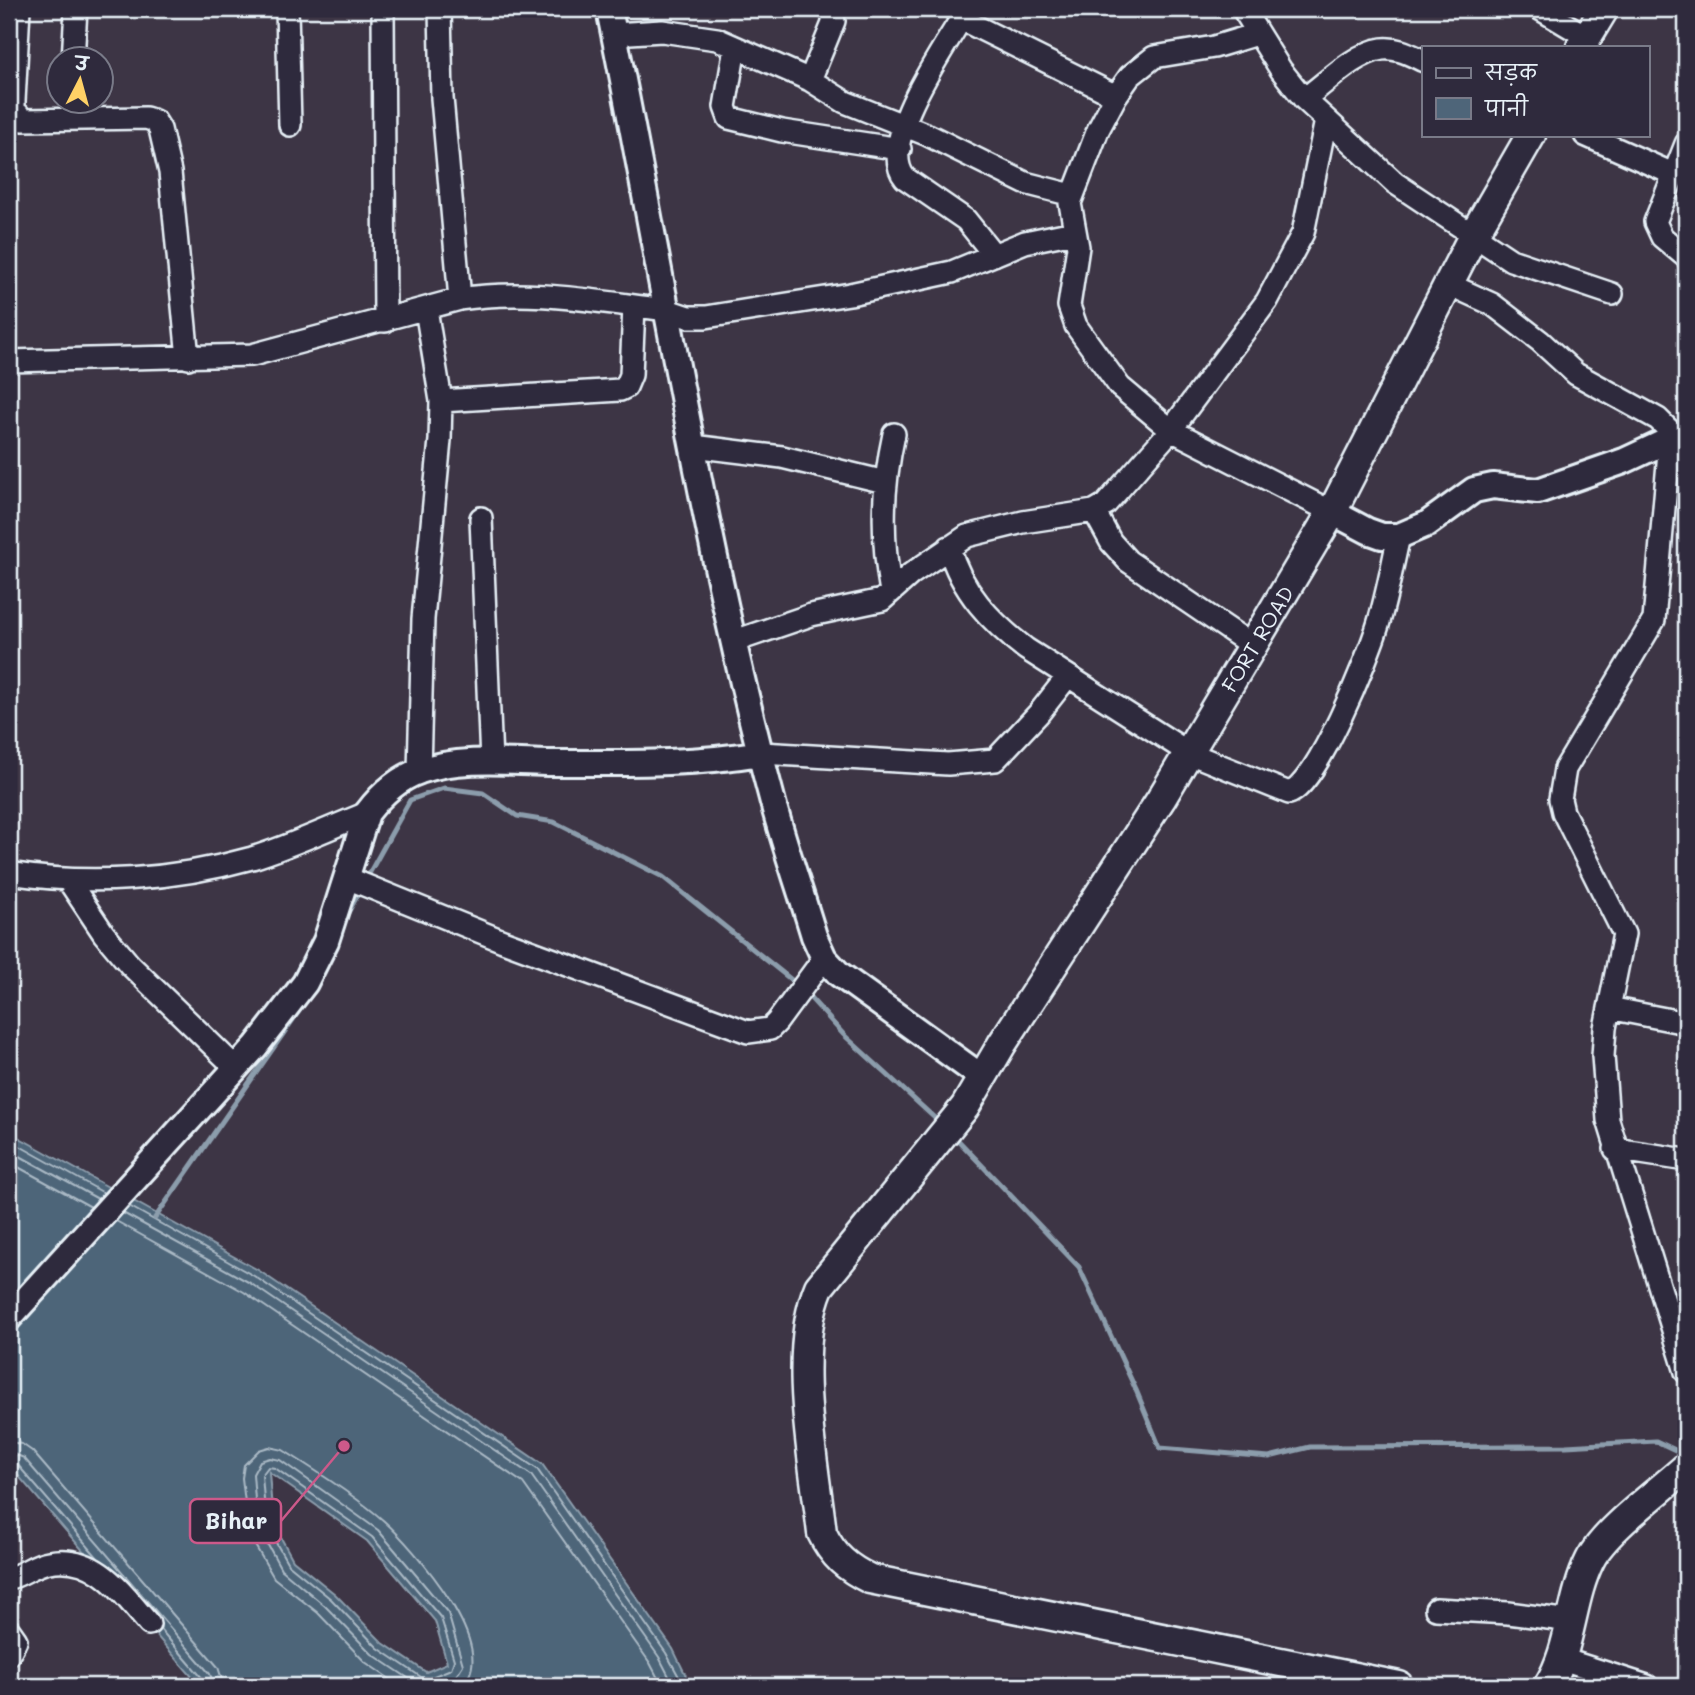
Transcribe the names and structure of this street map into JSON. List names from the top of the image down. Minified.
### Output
{"streets":{"main road":["FORT ROAD"]},"places":["Bihar"],"legend":["सड़क","पानी"],"north":"top"}
